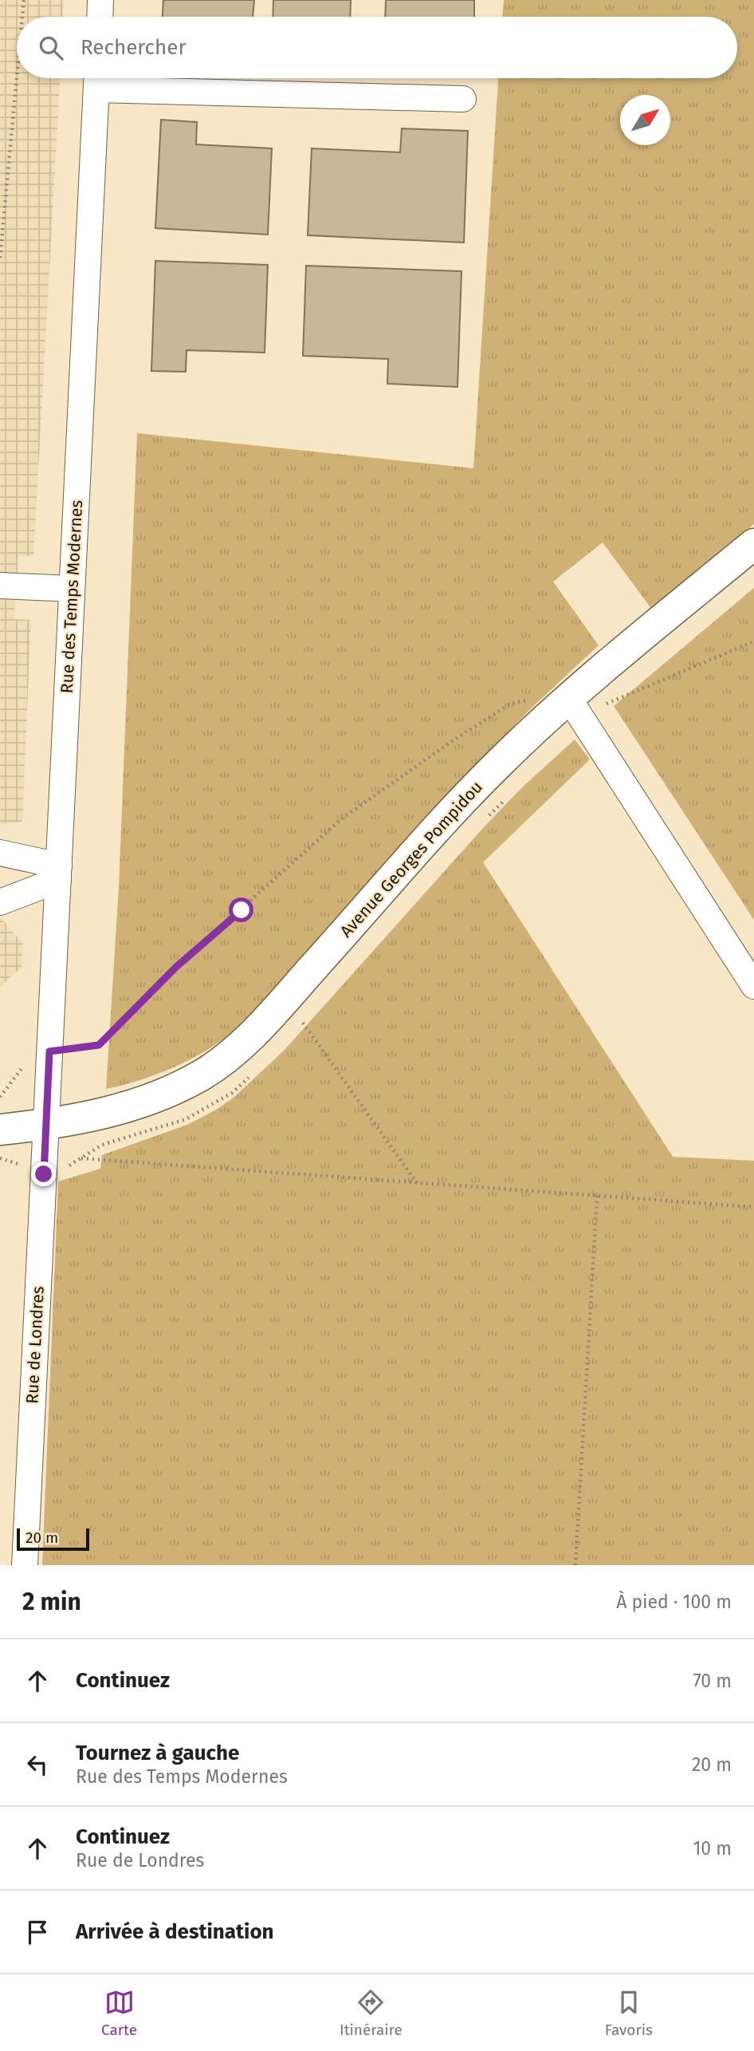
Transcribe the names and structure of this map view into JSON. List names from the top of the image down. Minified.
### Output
{"streets":{"main road":["Avenue Georges Pompidou"],"street":["Rue des Temps Modernes","Rue de Londres"]},"crossings":[["Rue des Temps Modernes","Avenue Georges Pompidou"],["Rue des Temps Modernes","Rue de Londres"],["Avenue Georges Pompidou","Rue de Londres"]],"scale_bar":"20 m","north":"top right","page":{"search":"Rechercher","scale":"20 m","heading":["2 min","À pied · 100 m"],"list":[["Continuez","70 m"],["Tournez à gauche","Rue des Temps Modernes","20 m"],["Continuez","Rue de Londres","10 m"],"Arrivée à destination"],"nav":["Carte","Itinéraire","Favoris"]}}
